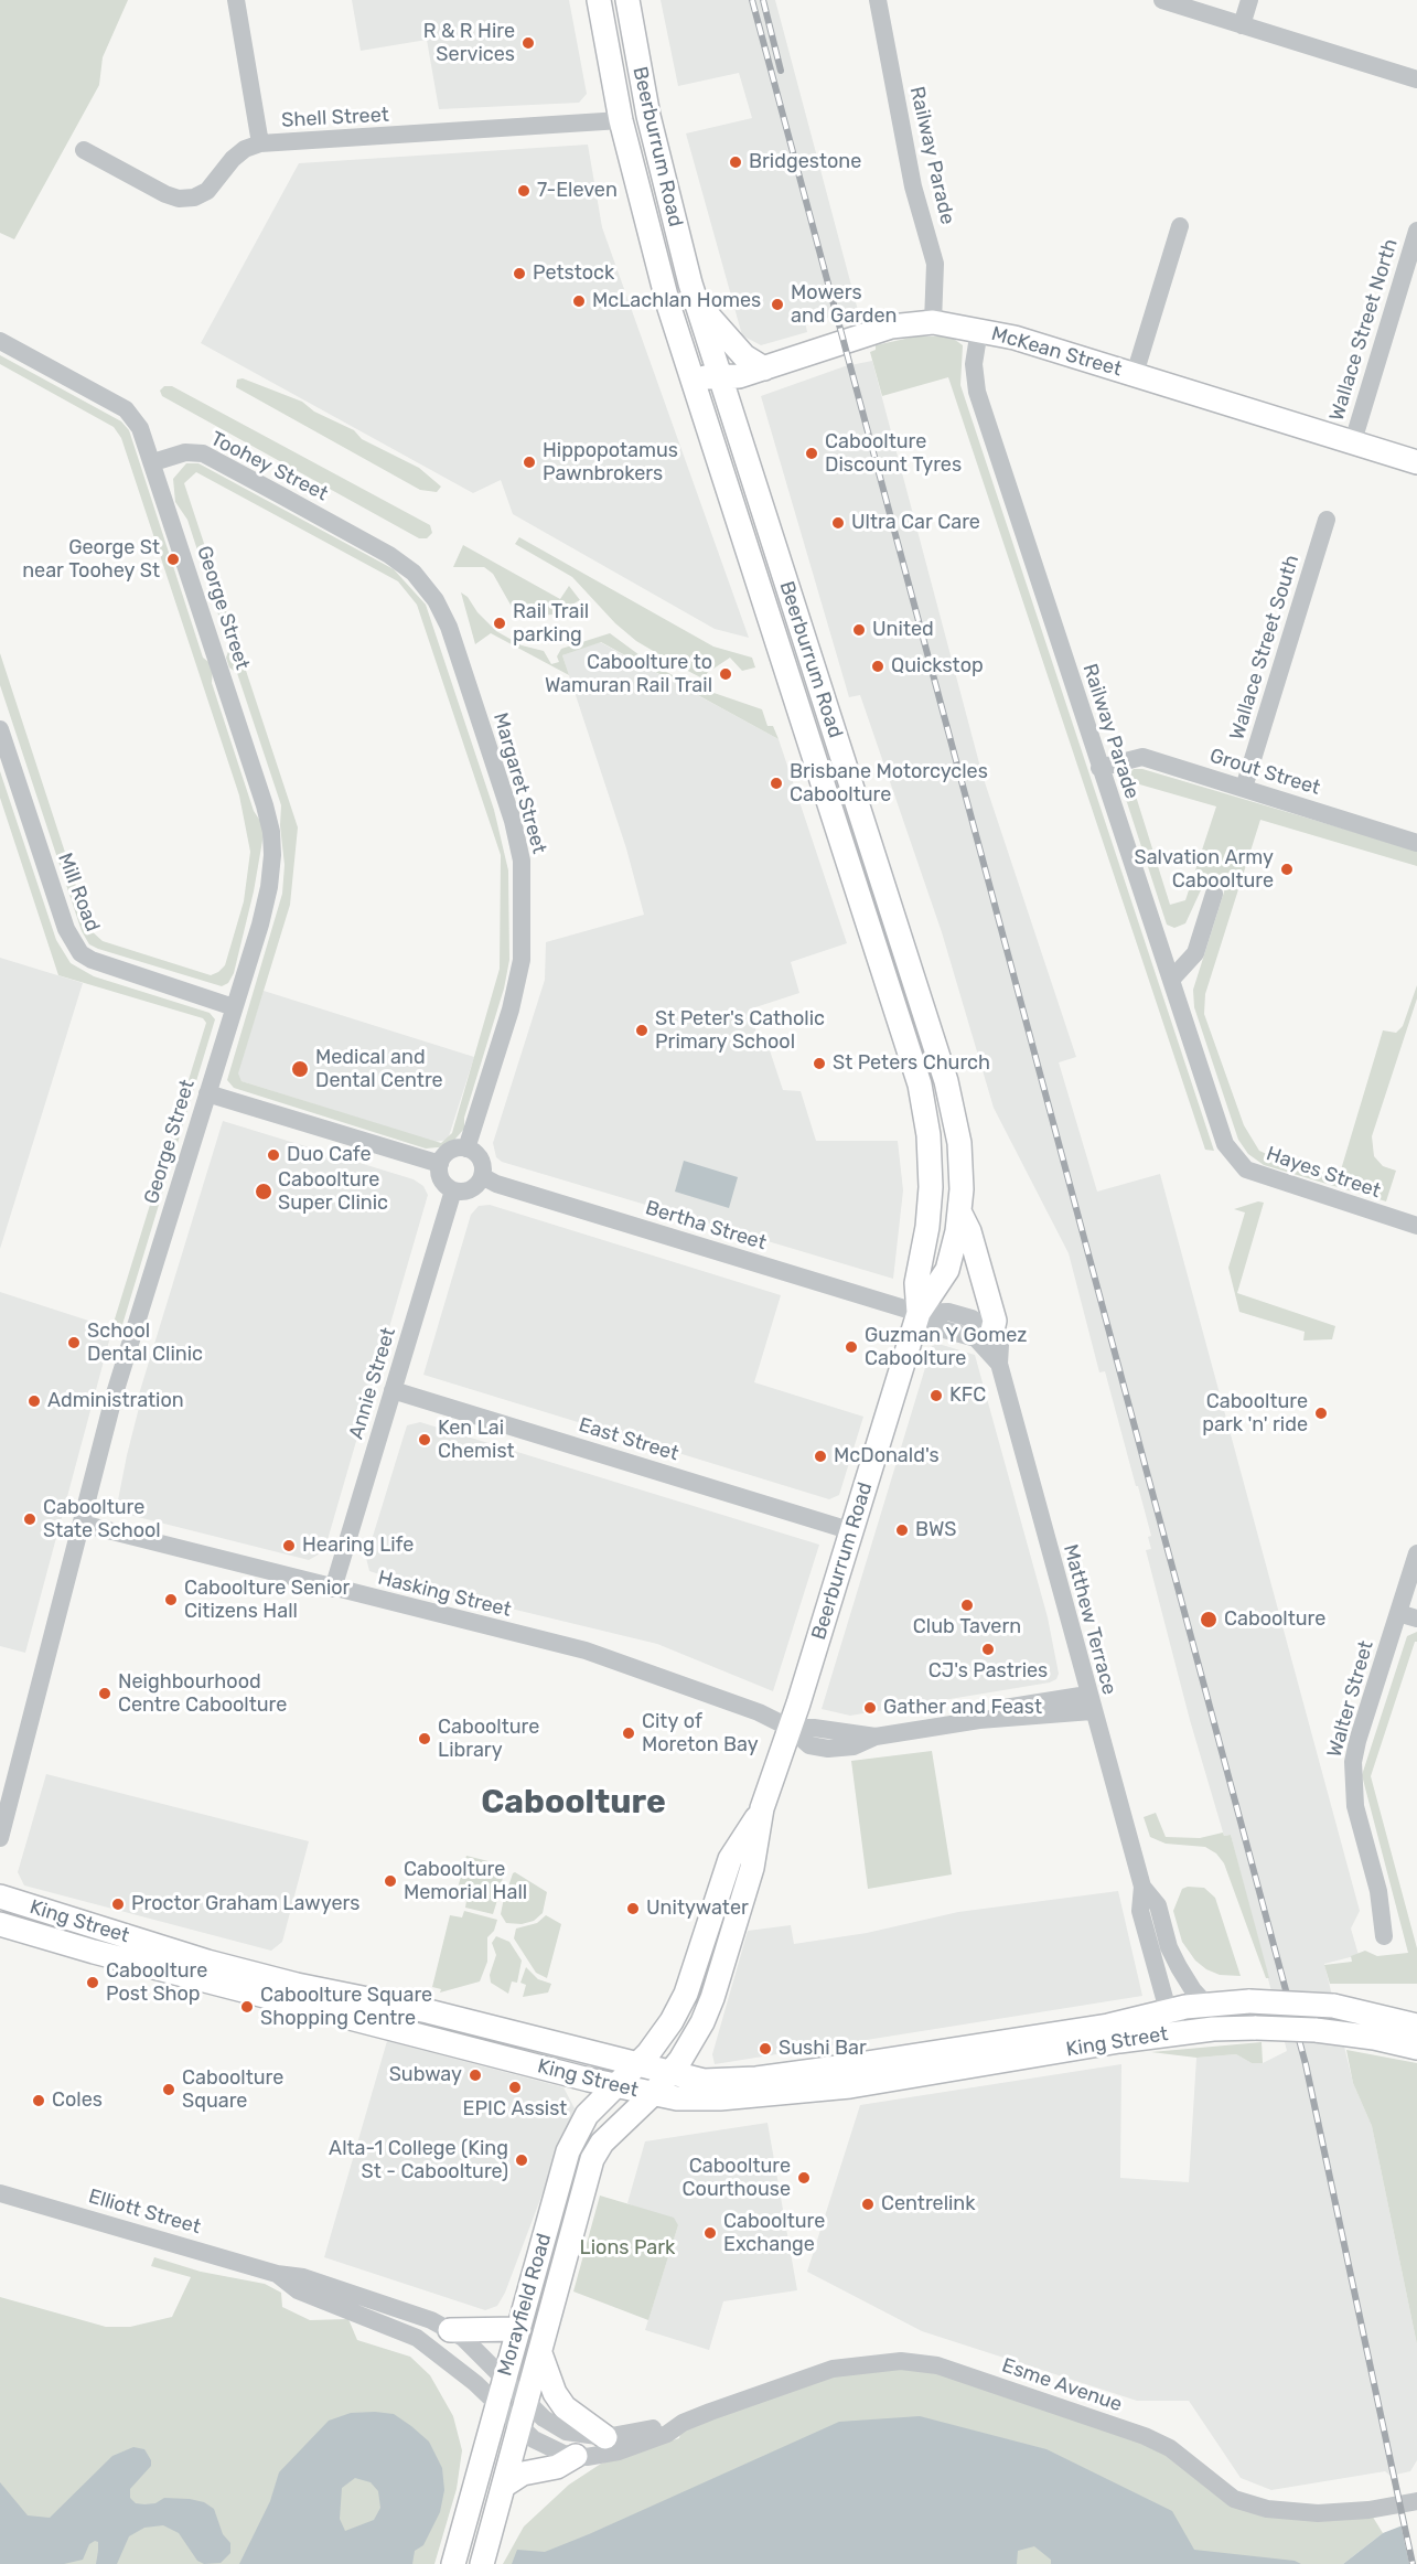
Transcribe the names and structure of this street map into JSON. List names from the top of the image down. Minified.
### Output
{"streets":{"main road":["Beerburrum Road","McKean Street","King Street","Morayfield Road"],"street":["Shell Street","Railway Parade","Wallace Street North","Toohey Street","George Street","Wallace Street South","Grout Street","Margaret Street","Mill Road","Hayes Street","Bertha Street","Annie Street","East Street","Hasking Street","Matthew Terrace","Walter Street","Elliott Street","Esme Avenue"]},"crossings":[["Shell Street","Beerburrum Road"],["Beerburrum Road","McKean Street"],["Beerburrum Road","Bertha Street"],["Beerburrum Road","East Street"],["Beerburrum Road","Hasking Street"],["Beerburrum Road","Matthew Terrace"],["Beerburrum Road","King Street"],["Beerburrum Road","Morayfield Road"],["Railway Parade","McKean Street"],["Railway Parade","Grout Street"],["Railway Parade","Hayes Street"],["Wallace Street North","McKean Street"],["Toohey Street","George Street"],["Toohey Street","Margaret Street"],["George Street","Mill Road"],["George Street","Hasking Street"],["Wallace Street South","Grout Street"],["Margaret Street","Bertha Street"],["Margaret Street","Annie Street"],["Bertha Street","Annie Street"],["Bertha Street","Matthew Terrace"],["Annie Street","East Street"],["Annie Street","Hasking Street"],["Matthew Terrace","King Street"],["King Street","Morayfield Road"],["Elliott Street","Morayfield Road"],["Elliott Street","Esme Avenue"],["Morayfield Road","Esme Avenue"]],"districts":["Caboolture"],"parks":["Lions Park"],"places":["R & R Hire Services","Bridgestone","7-Eleven","Petstock","McLachlan Homes","Mowers and Garden","Caboolture Discount Tyres","Hippopotamus Pawnbrokers","Ultra Car Care","George St near Toohey St","Rail Trail parking","United","Quickstop","Caboolture to Wamuran Rail Trail","Brisbane Motorcycles Caboolture","Salvation Army Caboolture","St Peter's Catholic Primary School","St Peters Church","Medical and Dental Centre","Duo Cafe","Caboolture Super Clinic","School Dental Clinic","Guzman Y Gomez Caboolture","KFC","Administration","Caboolture park 'n' ride","Ken Lai Chemist","McDonald's","Caboolture State School","BWS","Hearing Life","Caboolture Senior Citizens Hall","Club Tavern","Caboolture","CJ's Pastries","Neighbourhood Centre Caboolture","Gather and Feast","City of Moreton Bay","Caboolture Library","Caboolture Memorial Hall","Proctor Graham Lawyers","Unitywater","Caboolture Post Shop","Caboolture Square Shopping Centre","Sushi Bar","Subway","EPIC Assist","Caboolture Square","Coles","Alta-1 College (King St - Caboolture)","Caboolture Courthouse","Centrelink","Caboolture Exchange"]}
